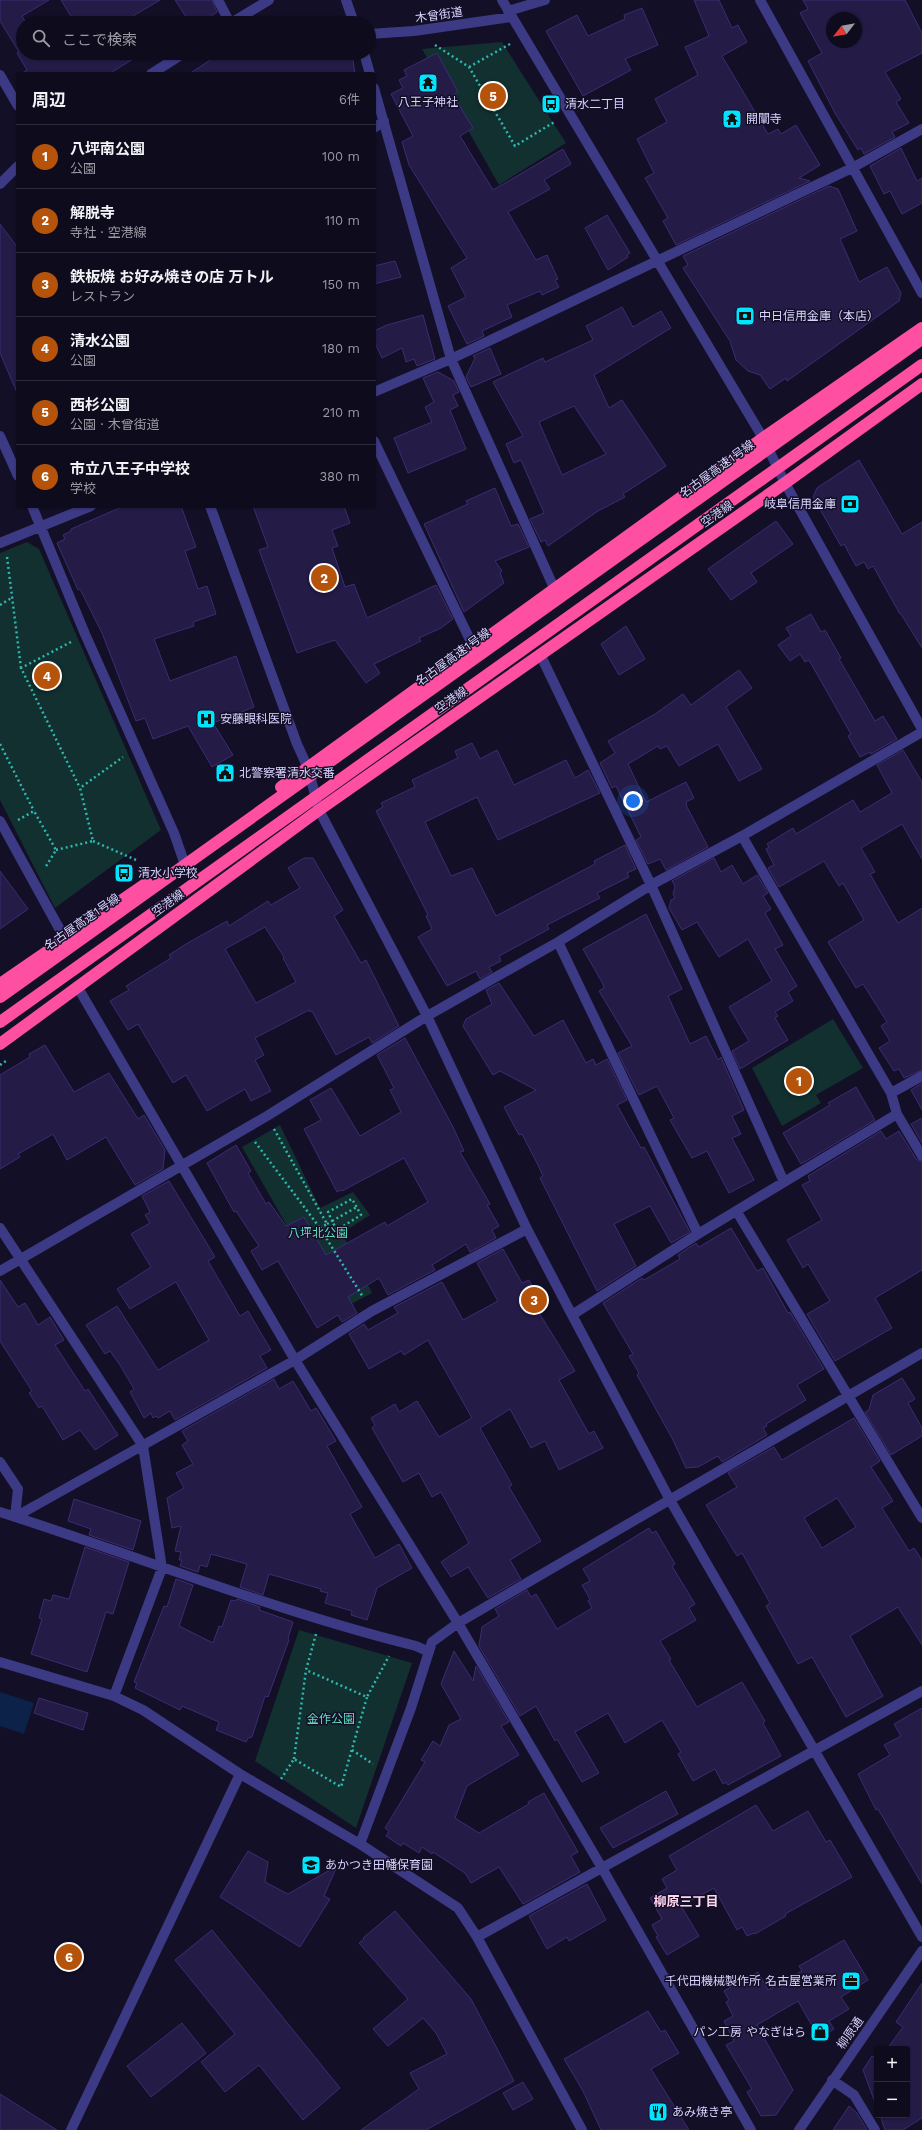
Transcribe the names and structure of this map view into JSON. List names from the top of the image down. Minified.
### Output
{"streets":{"highway":["名古屋高速1号線","空港線"],"street":["木曾街道","柳原通"]},"districts":["柳原三丁目"],"parks":["八坪北公園","金作公園"],"places":{"temple":["八王子神社","開闡寺"],"bus stop":["清水二丁目","清水小学校"],"bank":["中日信用金庫（本店）","岐阜信用金庫"],"hospital":["安藤眼科医院"],"public building":["北警察署清水交番"],"school or university":["あかつき田幡保育園"],"office":["千代田機械製作所 名古屋営業所"],"shop":["パン工房 やなぎはら"],"restaurant":["あみ焼き亭"]},"north":"bottom left","page":{"search":"ここで検索","heading":["周辺","6件"],"pins":["5","2","4","1","3","6"],"list":[{"mark":"1","name":"八坪南公園","note":"公園","value":"100 m"},{"mark":"2","name":"解脱寺","note":"寺社 · 空港線","value":"110 m"},{"mark":"3","name":"鉄板焼 お好み焼きの店 万トル","note":"レストラン","value":"150 m"},{"mark":"4","name":"清水公園","note":"公園","value":"180 m"},{"mark":"5","name":"西杉公園","note":"公園 · 木曾街道","value":"210 m"},{"mark":"6","name":"市立八王子中学校","note":"学校","value":"380 m"}],"map_buttons":["+","−"]}}
